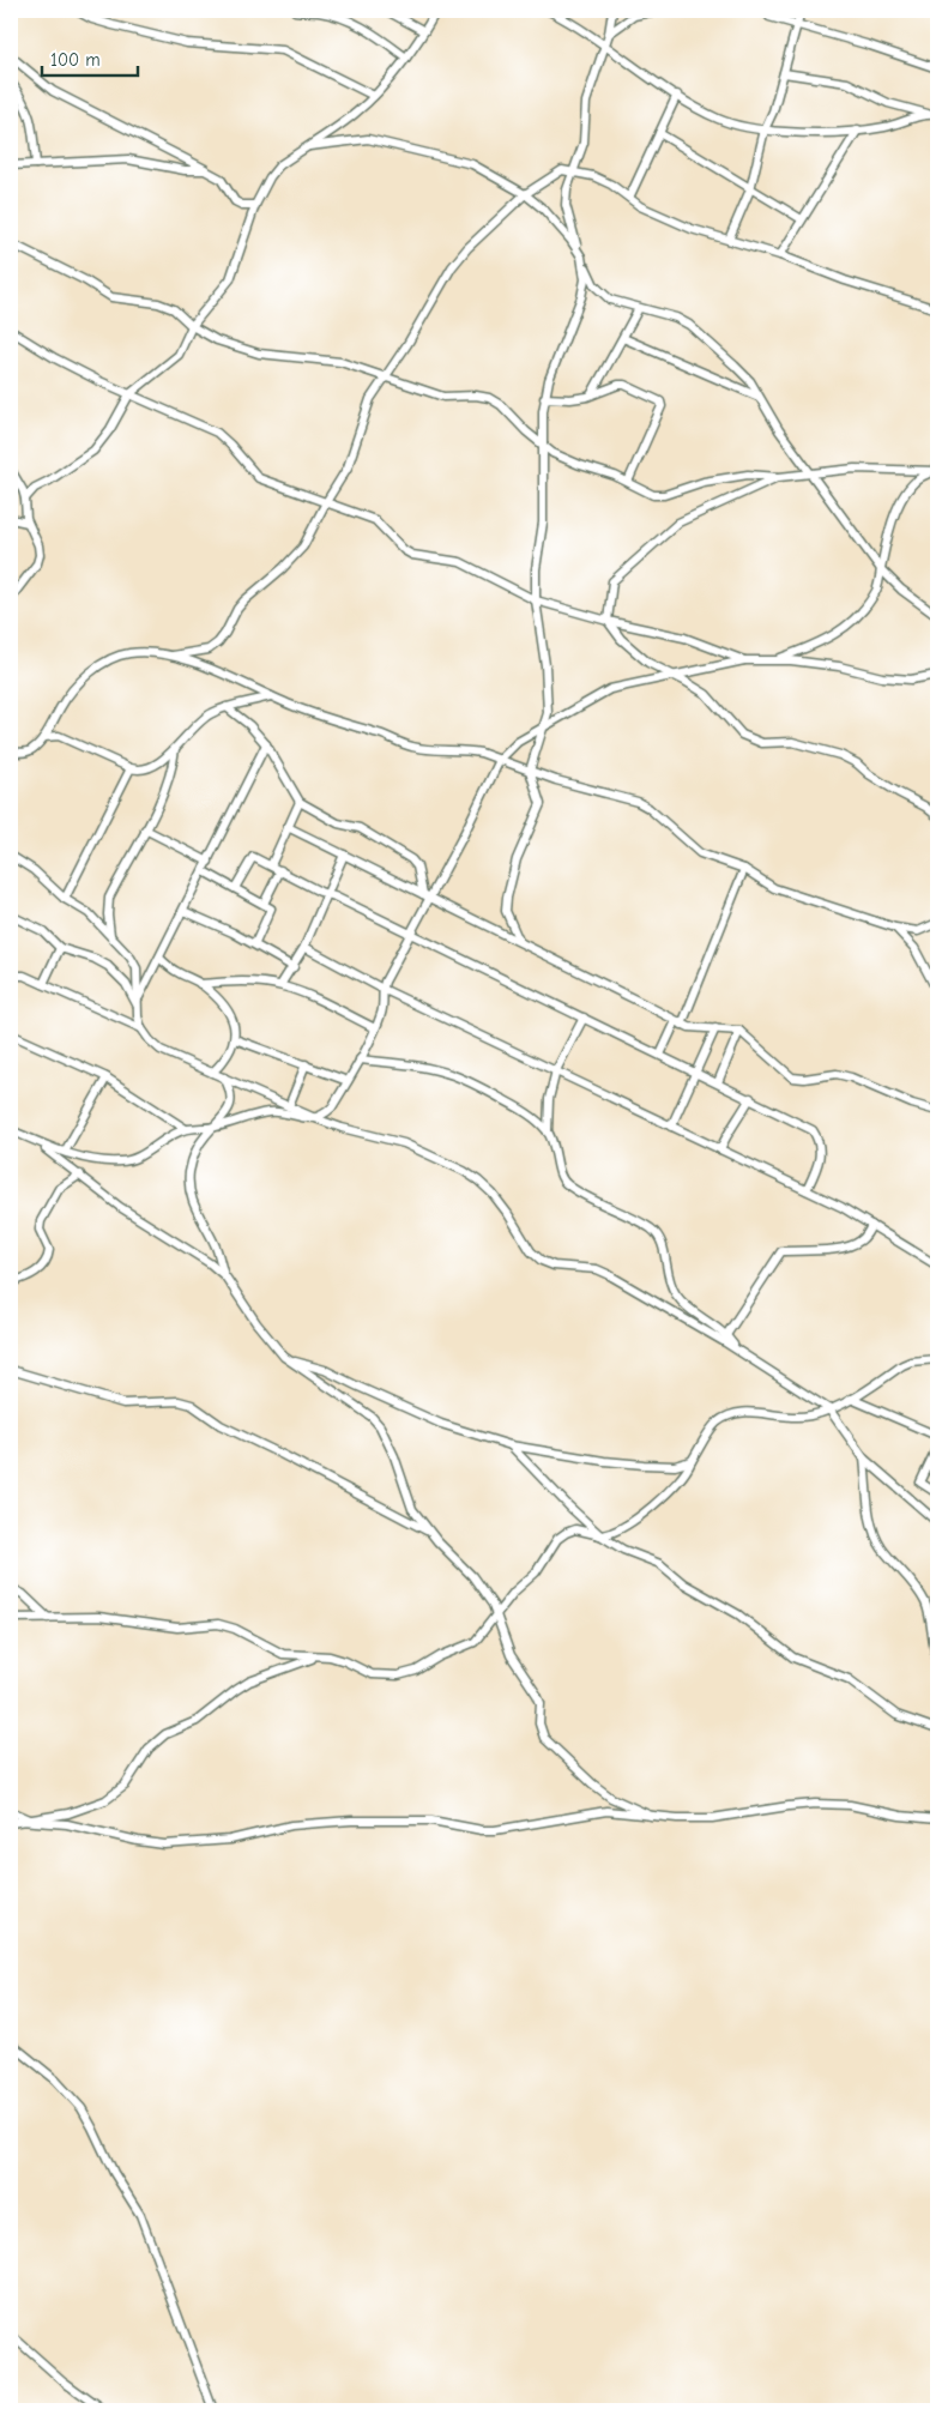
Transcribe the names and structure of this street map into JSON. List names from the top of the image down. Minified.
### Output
{"scale_bar":"100 m"}
